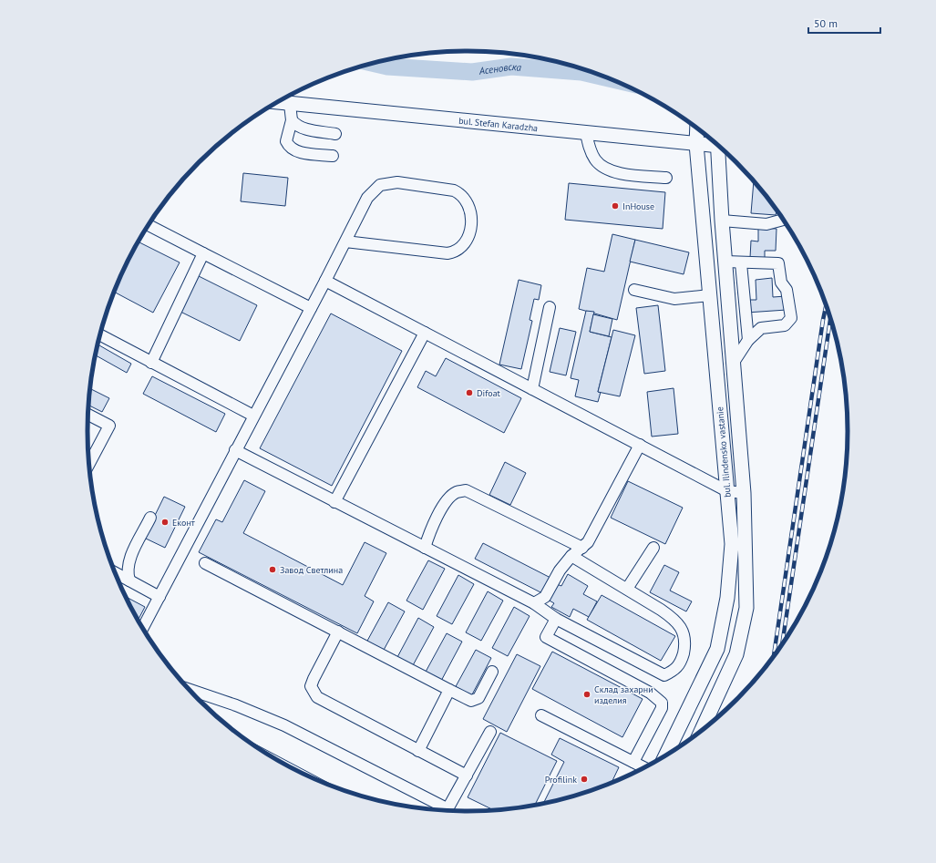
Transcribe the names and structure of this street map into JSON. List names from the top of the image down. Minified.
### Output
{"streets":{"main road":["bul. Stefan Karadzha","bul. Ilindensko vastanie"]},"crossings":[["bul. Stefan Karadzha","bul. Ilindensko vastanie"]],"water":["Асеновска"],"places":["InHouse","Difoat","Еконт","Завод Светлина","Склад захарни изделия","Profilink"],"scale_bar":"50 m"}
